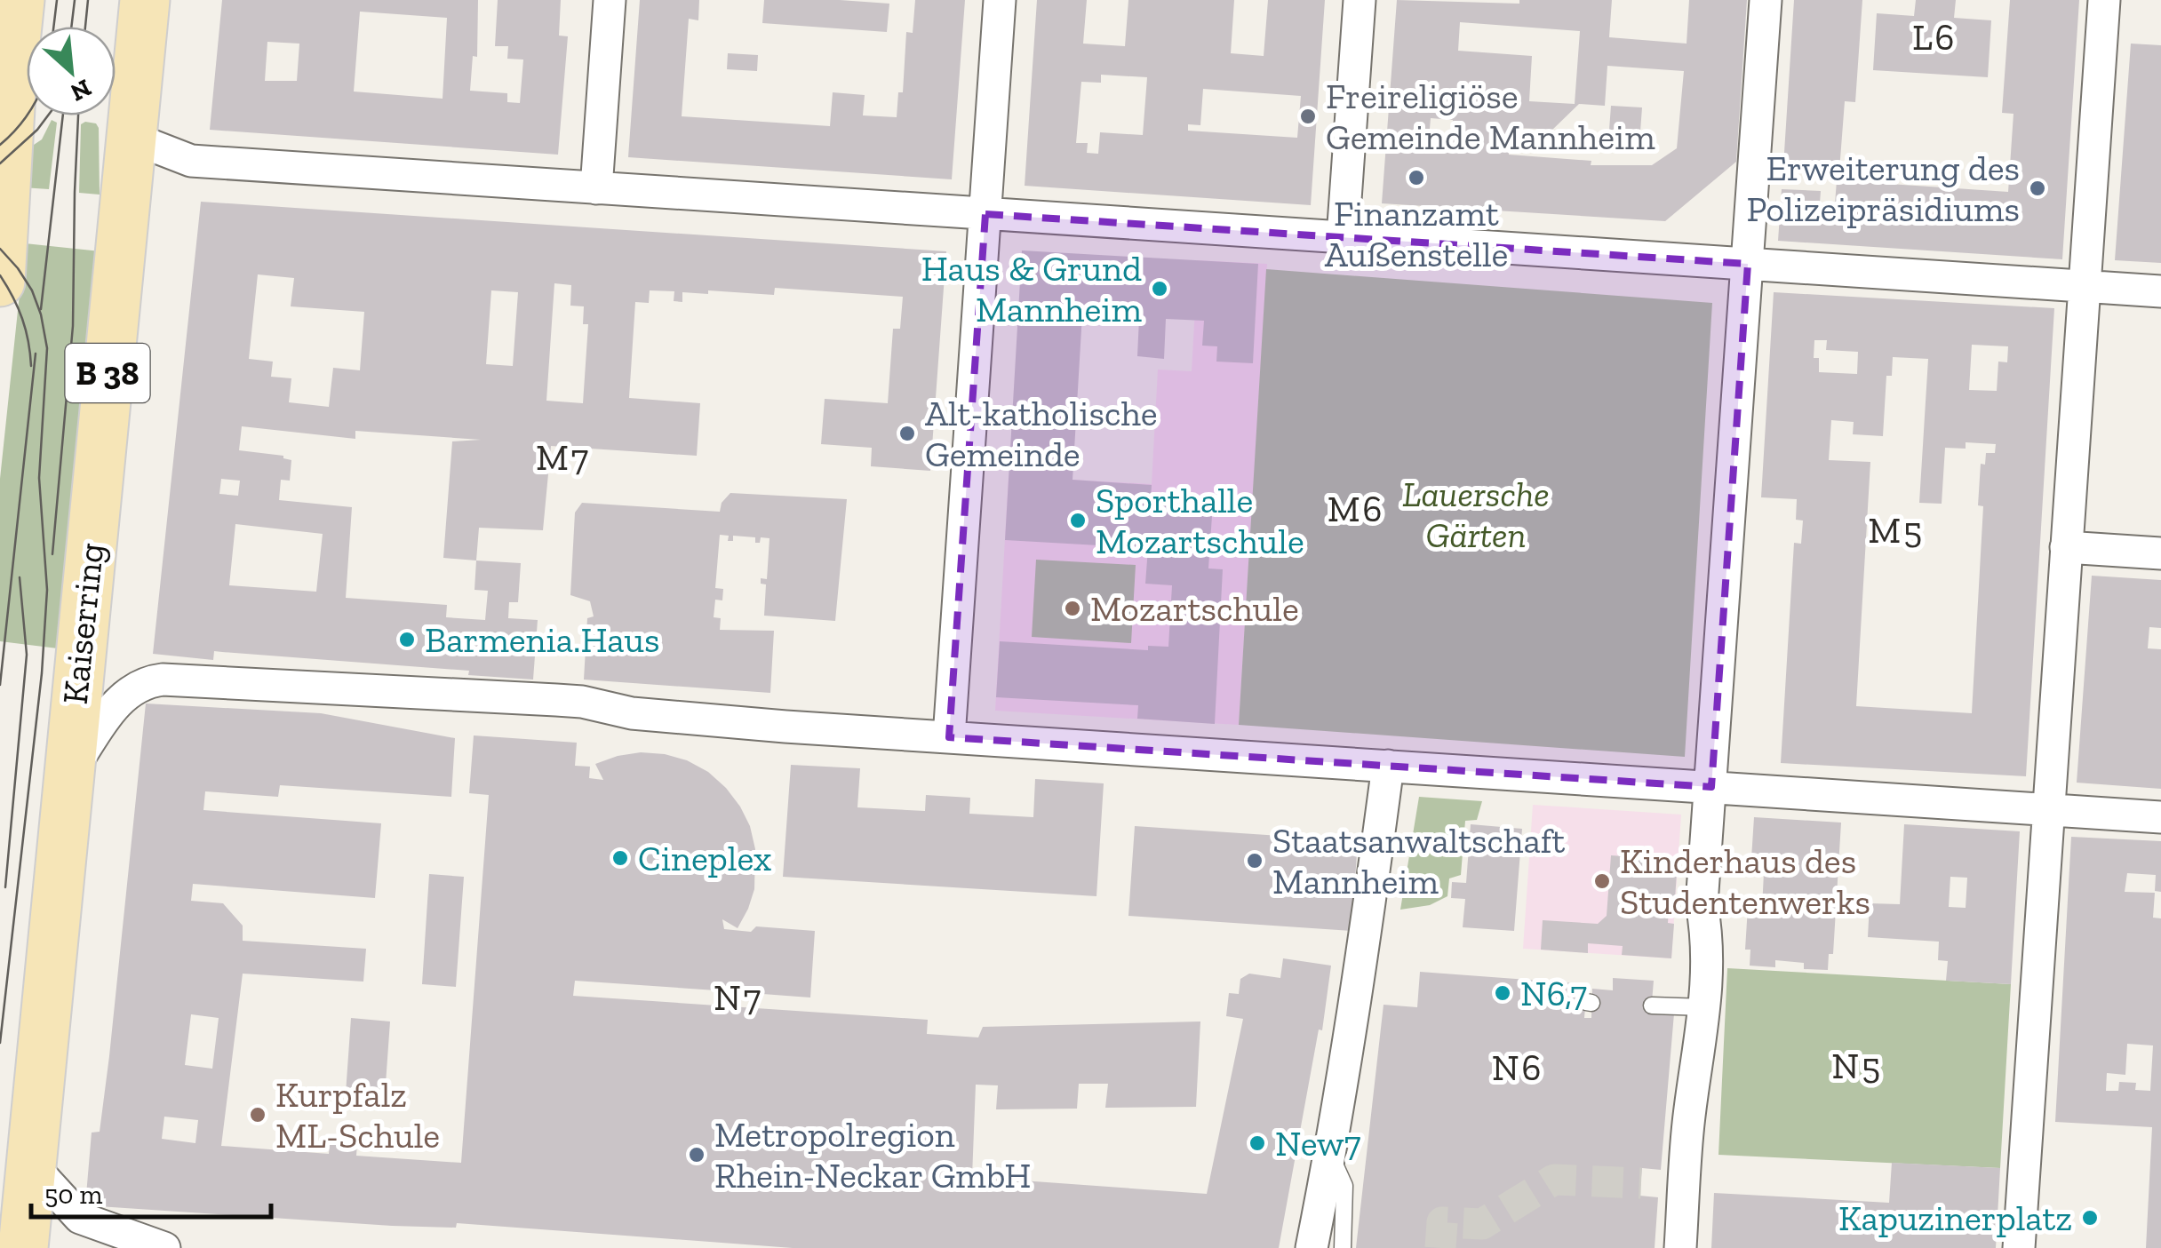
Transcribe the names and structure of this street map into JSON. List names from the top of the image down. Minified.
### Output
{"streets":{"main road":["B 38","Kaiserring"]},"districts":["L6","M7","M6","M5","N7","N5","N6"],"parks":["Lauersche Gärten"],"places":["Freireligiöse Gemeinde Mannheim","Finanzamt Außenstelle","Erweiterung des Polizeipräsidiums","Haus & Grund Mannheim","Alt-katholische Gemeinde","Sporthalle Mozartschule","Mozartschule","Barmenia.Haus","Cineplex","Staatsanwaltschaft Mannheim","Kinderhaus des Studentenwerks","N6,7","Kurpfalz ML-Schule","New7","Metropolregion Rhein-Neckar GmbH","Kapuzinerplatz"],"scale_bar":"50 m","north":"bottom right"}
